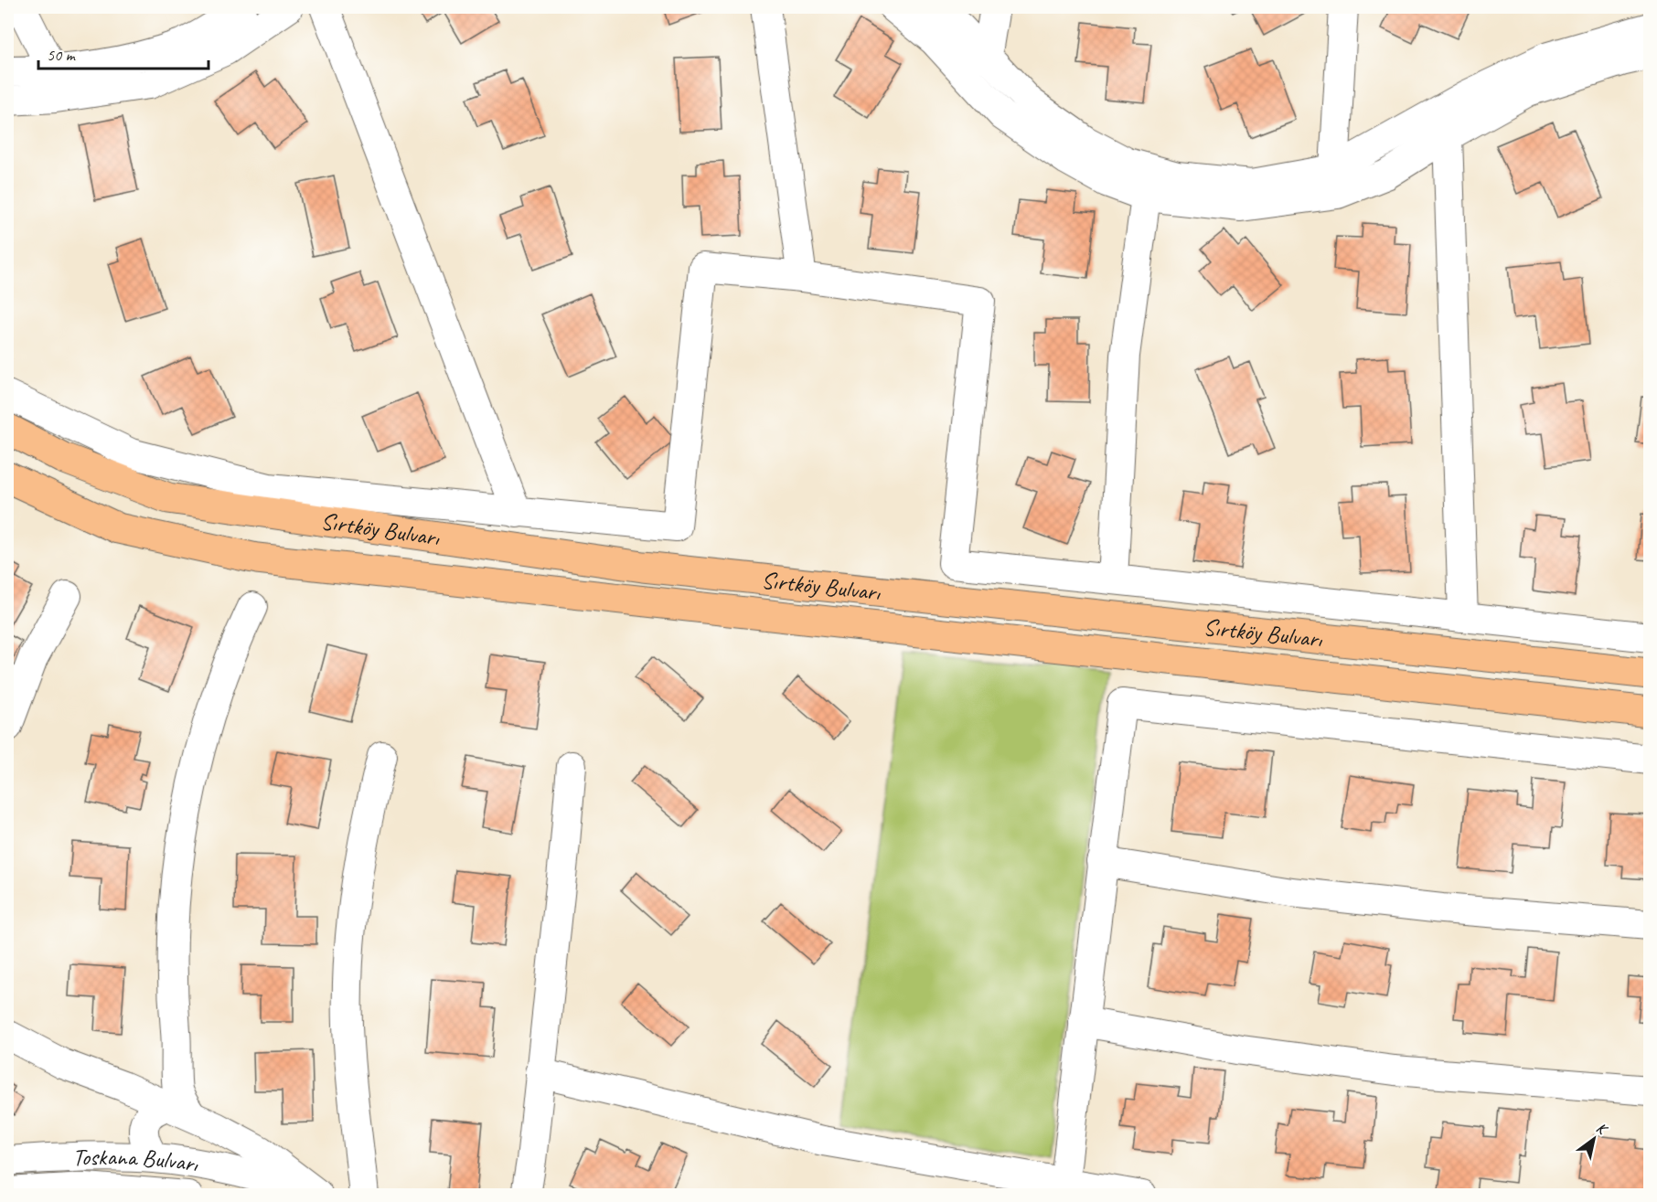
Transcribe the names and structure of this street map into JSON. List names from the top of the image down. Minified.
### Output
{"streets":{"main road":["Sırtköy Bulvarı"],"street":["Toskana Bulvarı"]},"scale_bar":"50 m","north":"top right"}
